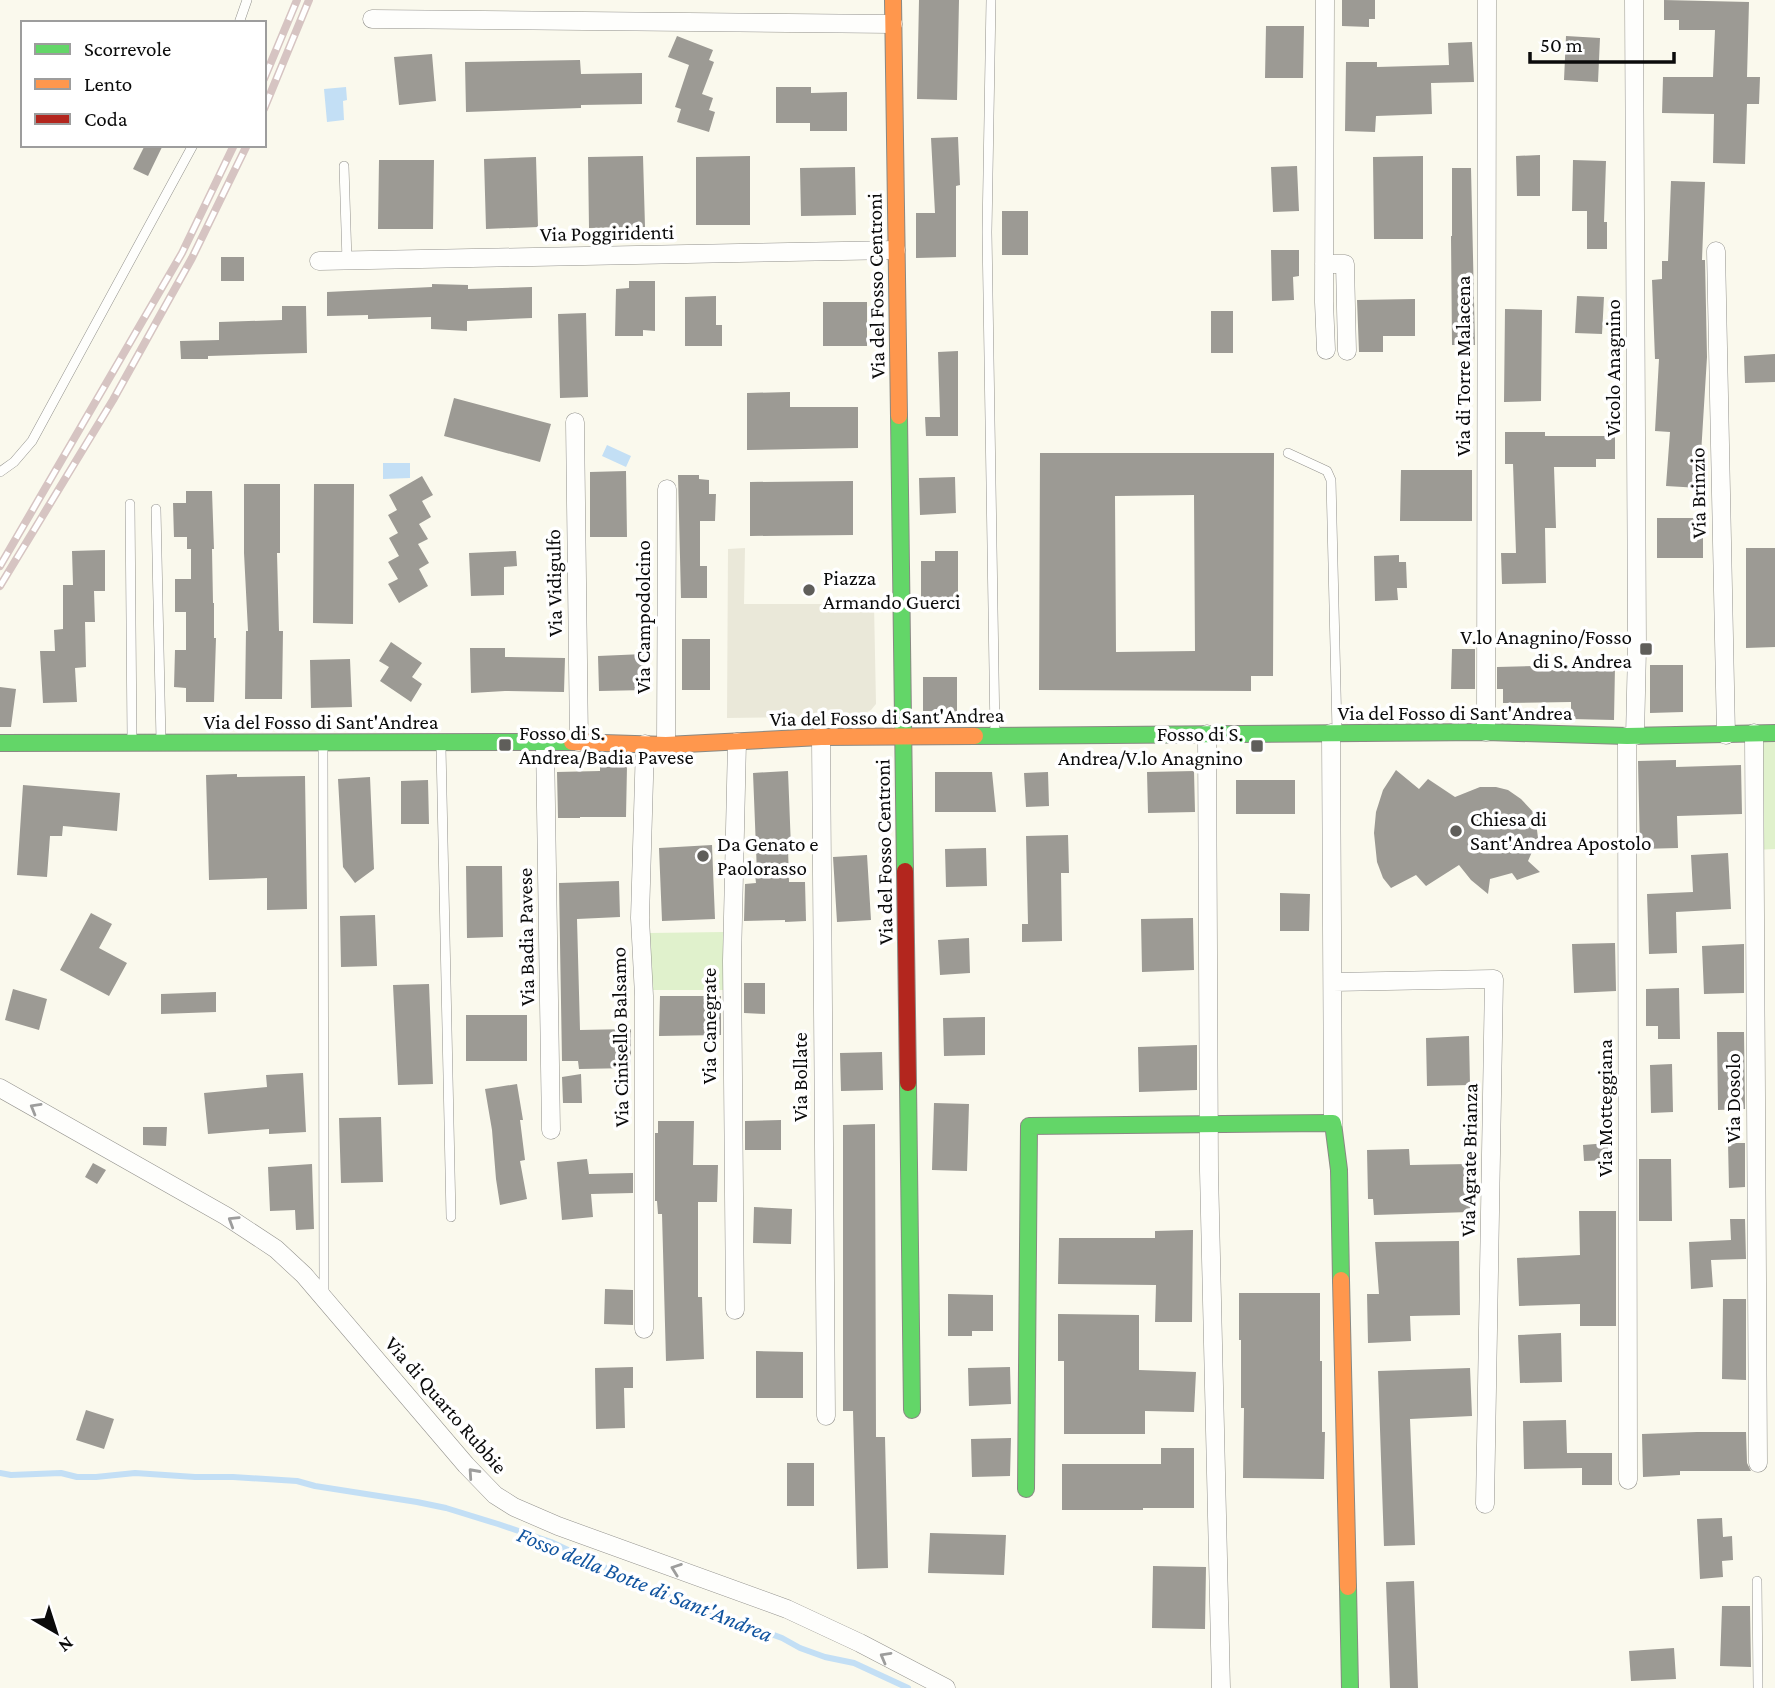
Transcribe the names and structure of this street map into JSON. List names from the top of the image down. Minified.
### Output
{"streets":{"street":["Via Poggiridenti","Via del Fosso Centroni","Via di Torre Malacena","Vicolo Anagnino","Via Brinzio","Via Vidigulfo","Via Campodolcino","Via del Fosso di Sant'Andrea","Via Badia Pavese","Via Canegrate","Via Cinisello Balsamo","Via Bollate","Via Dosolo","Via Motteggiana","Via Agrate Brianza","Via di Quarto Rubbie"]},"crossings":[["Via Poggiridenti","Via del Fosso Centroni"],["Via del Fosso Centroni","Via del Fosso di Sant'Andrea"],["Via di Torre Malacena","Via del Fosso di Sant'Andrea"],["Vicolo Anagnino","Via del Fosso di Sant'Andrea"],["Vicolo Anagnino","Via Motteggiana"],["Via Brinzio","Via del Fosso di Sant'Andrea"],["Via Vidigulfo","Via del Fosso di Sant'Andrea"],["Via Campodolcino","Via del Fosso di Sant'Andrea"],["Via del Fosso di Sant'Andrea","Via Badia Pavese"],["Via del Fosso di Sant'Andrea","Via Canegrate"],["Via del Fosso di Sant'Andrea","Via Cinisello Balsamo"],["Via del Fosso di Sant'Andrea","Via Bollate"],["Via del Fosso di Sant'Andrea","Via Dosolo"],["Via del Fosso di Sant'Andrea","Via Motteggiana"]],"one_way":["Via di Quarto Rubbie"],"water":["Fosso della Botte di Sant'Andrea"],"places":{"other":["Piazza Armando Guerci","Chiesa di Sant'Andrea Apostolo","Da Genato e Paolorasso"],"transit":["V.lo Anagnino/Fosso di S. Andrea","Fosso di S. Andrea/Badia Pavese","Fosso di S. Andrea/V.lo Anagnino"]},"legend":["Scorrevole","Lento","Coda"],"scale_bar":"50 m","north":"bottom right"}
